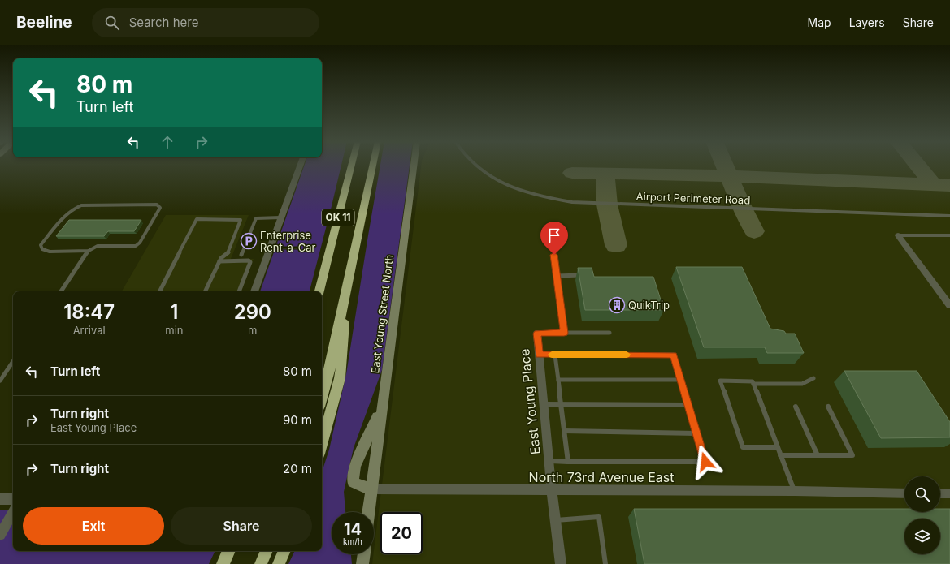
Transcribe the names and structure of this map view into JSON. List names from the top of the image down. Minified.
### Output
{"streets":{"highway":["OK 11"],"street":["East Young Street North","East Young Place","North 73rd Avenue East"],"lane":["Airport Perimeter Road"]},"crossings":[["East Young Street North","North 73rd Avenue East"],["East Young Place","North 73rd Avenue East"]],"places":{"parking":["Enterprise Rent-a-Car"],"building":["QuikTrip"]},"page":{"header":"Beeline","search":"Search here","nav":["Map","Layers","Share"],"turn":["80 m","Turn left"],"eta":["18:47","Arrival","1","min","290","m"],"list":[{"name":"Turn left","value":"80 m"},{"name":"Turn right","note":"East Young Place","value":"90 m"},{"name":"Turn right","value":"20 m"}],"buttons":["Exit","Share"],"speed":"14 km/h","limit":"20"}}
